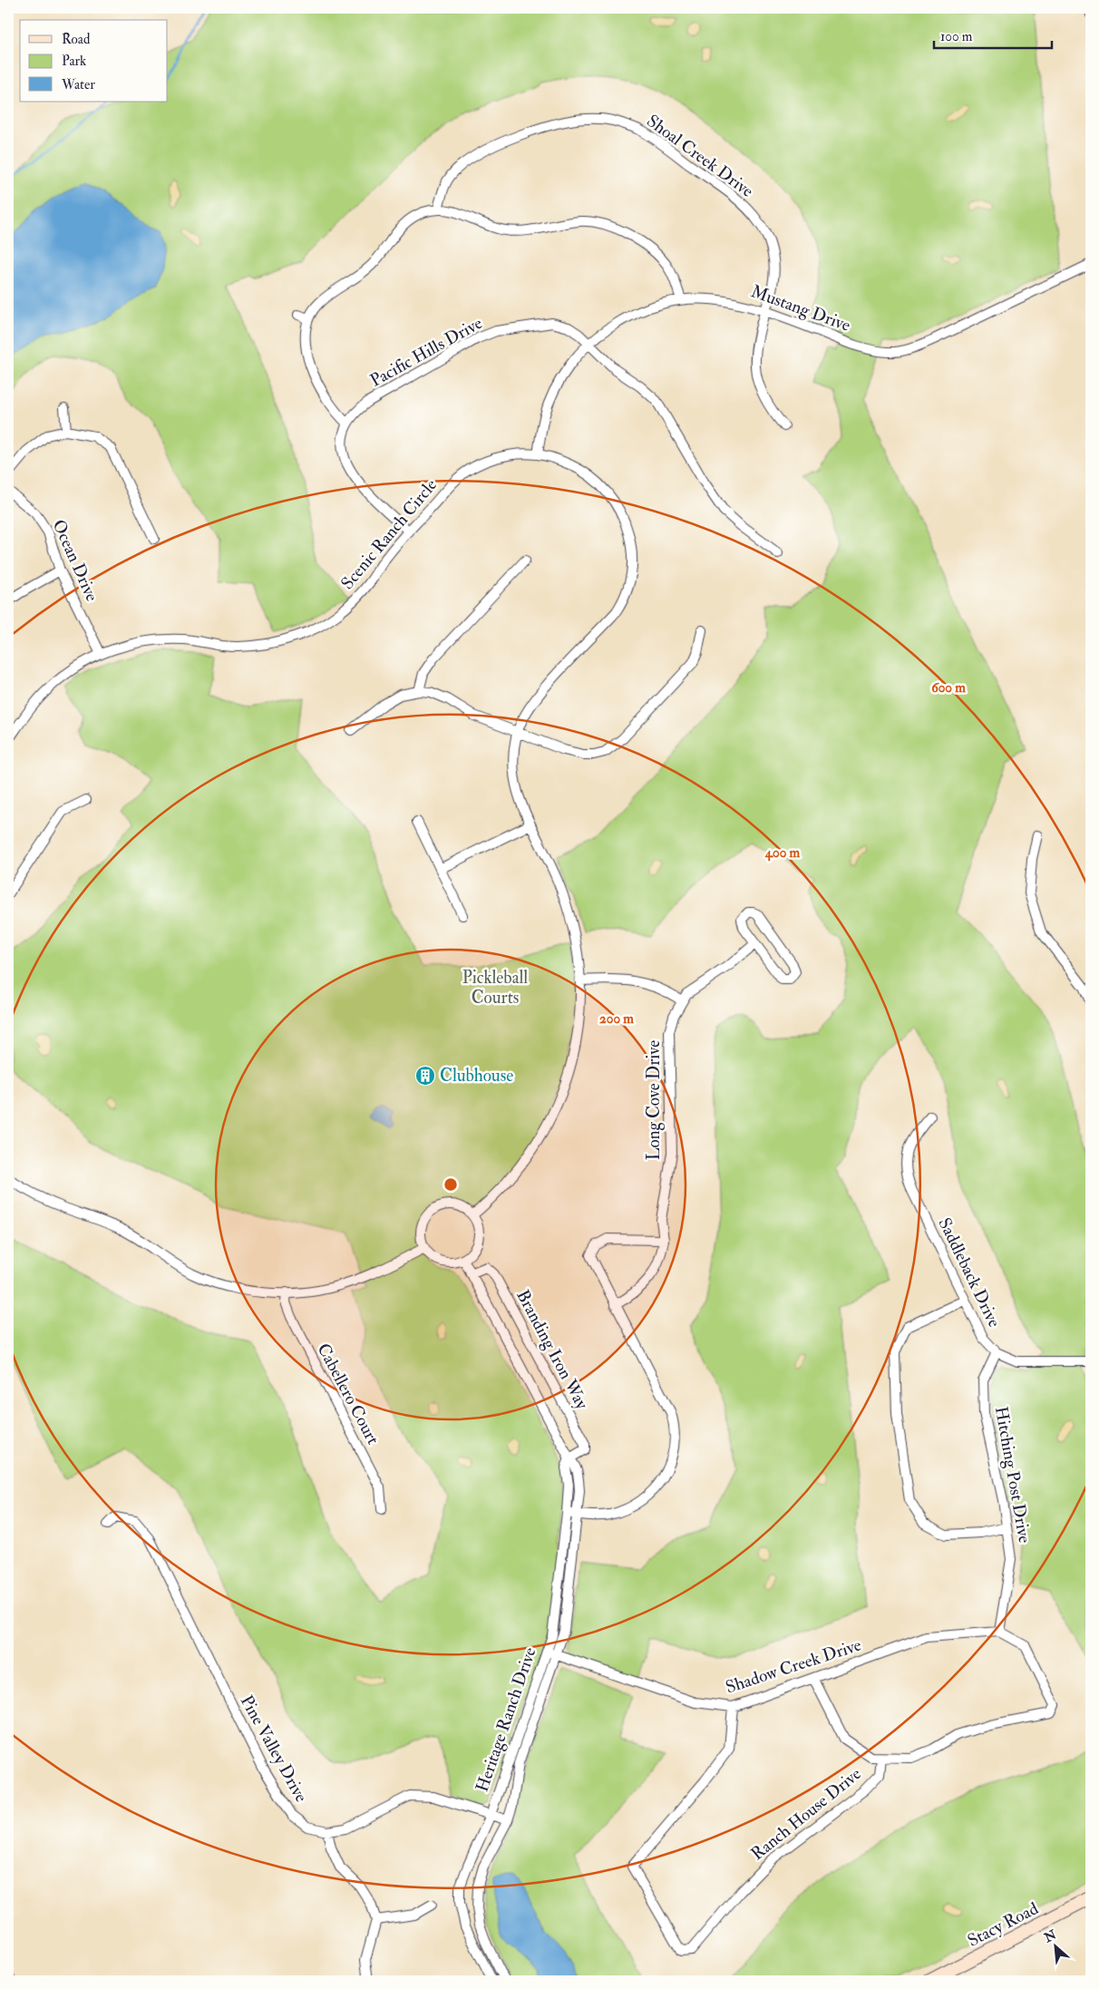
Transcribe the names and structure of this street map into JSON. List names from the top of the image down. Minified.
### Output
{"streets":{"main road":["Stacy Road"],"street":["Shoal Creek Drive","Mustang Drive","Pacific Hills Drive","Scenic Ranch Circle","Ocean Drive","Long Cove Drive","Saddleback Drive","Branding Iron Way","Cabellero Court","Hitching Post Drive","Shadow Creek Drive","Heritage Ranch Drive","Pine Valley Drive","Ranch House Drive"]},"crossings":[["Shoal Creek Drive","Mustang Drive"],["Mustang Drive","Pacific Hills Drive"],["Mustang Drive","Scenic Ranch Circle"],["Pacific Hills Drive","Scenic Ranch Circle"],["Scenic Ranch Circle","Ocean Drive"],["Scenic Ranch Circle","Heritage Ranch Drive"],["Saddleback Drive","Hitching Post Drive"],["Branding Iron Way","Heritage Ranch Drive"],["Hitching Post Drive","Shadow Creek Drive"],["Shadow Creek Drive","Heritage Ranch Drive"],["Shadow Creek Drive","Ranch House Drive"],["Heritage Ranch Drive","Pine Valley Drive"]],"parks":["Pickleball Courts"],"places":{"building":["Clubhouse"]},"legend":["Road","Park","Water"],"scale_bar":"100 m","north":"top left","rings":["600 m","400 m","200 m"]}
